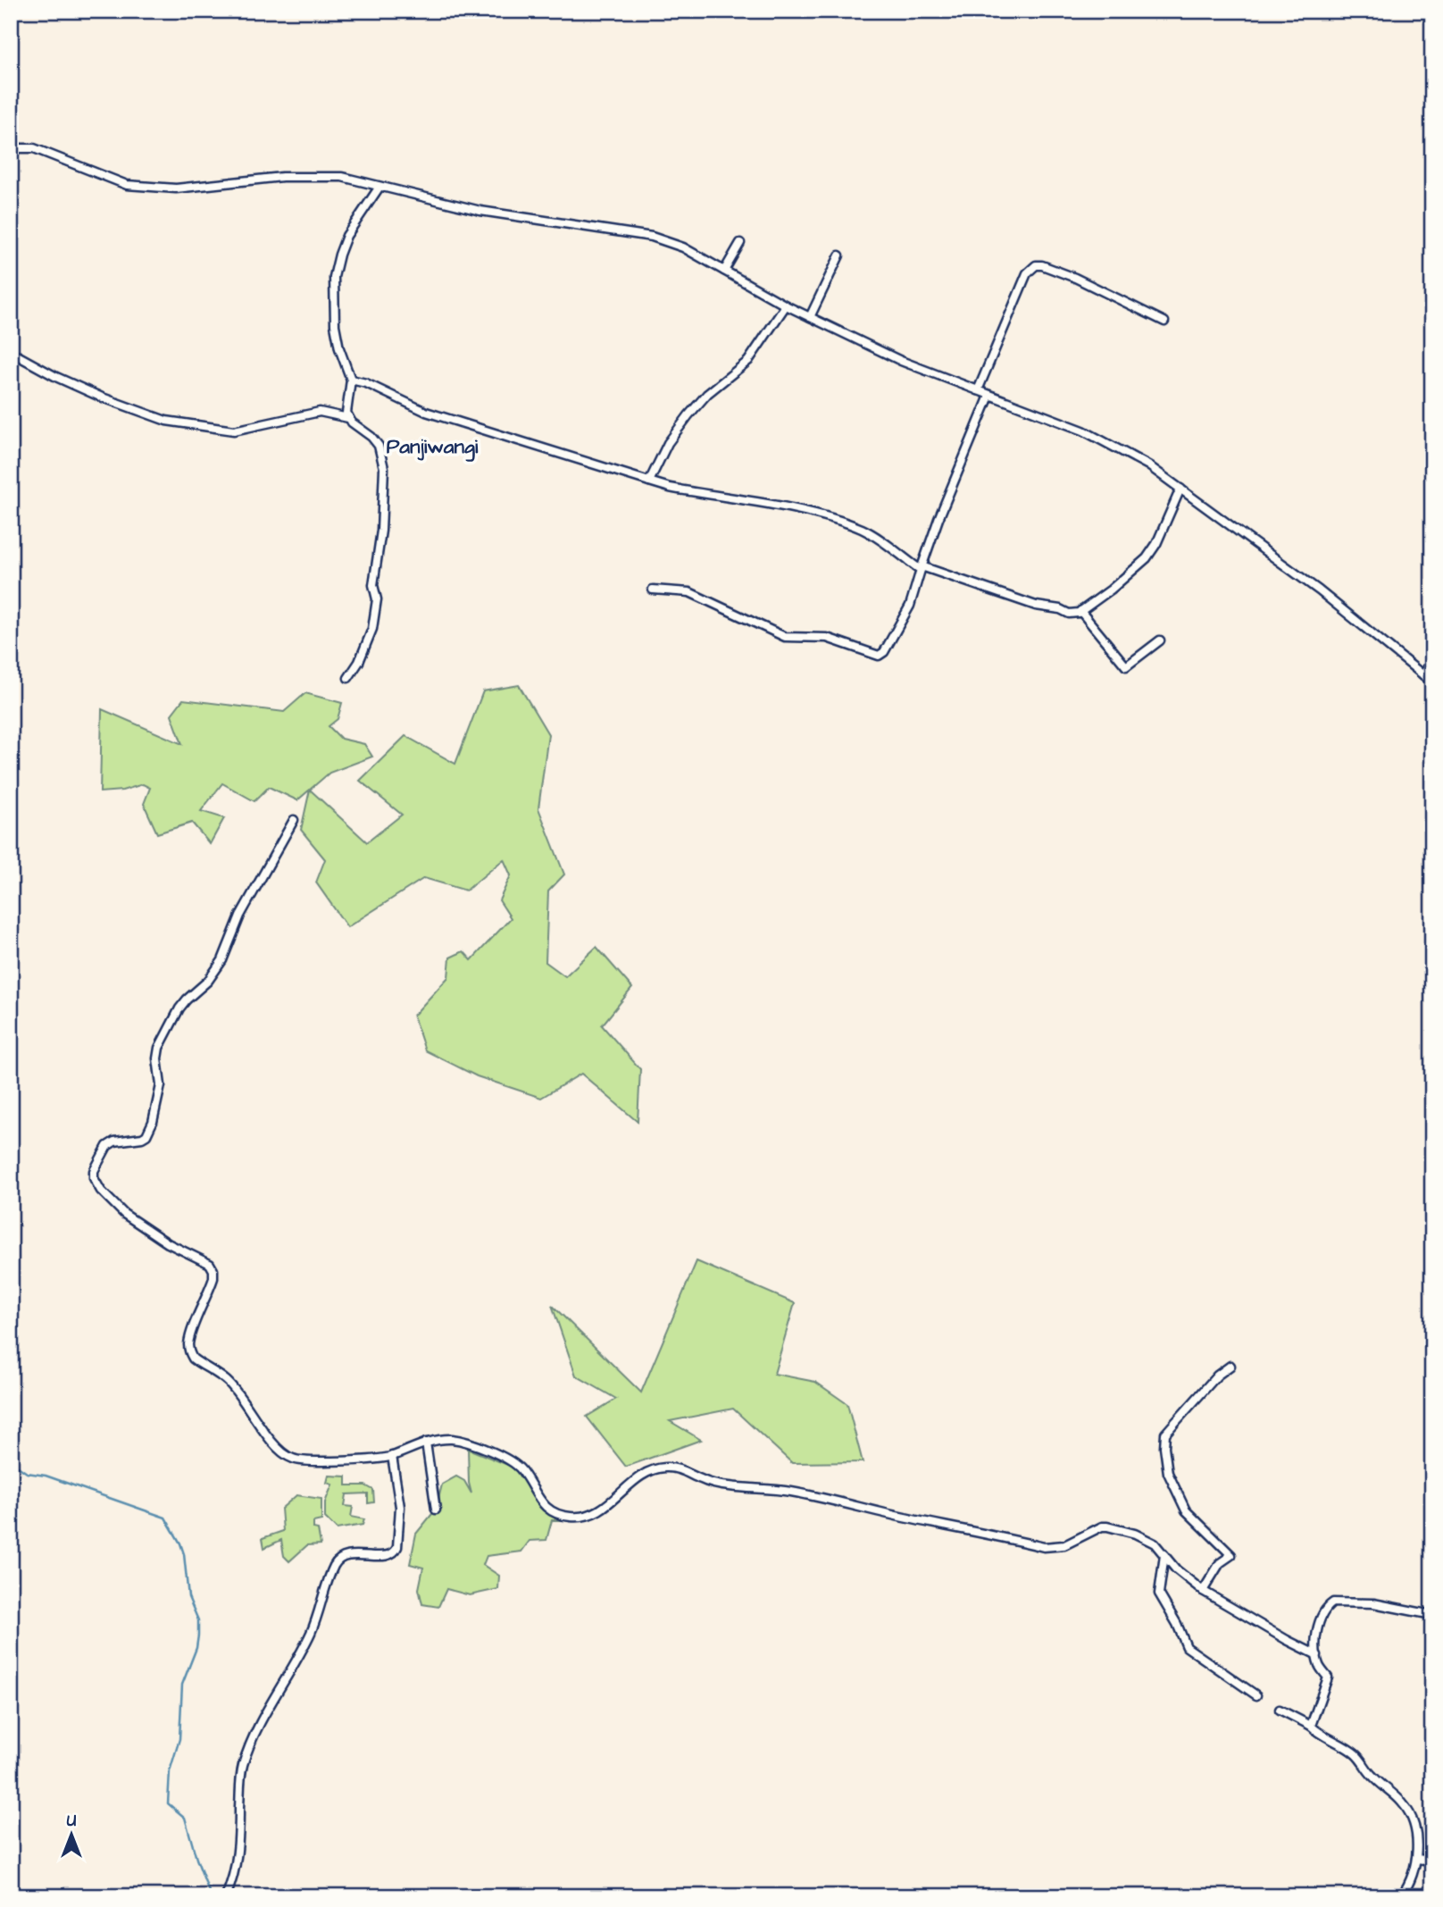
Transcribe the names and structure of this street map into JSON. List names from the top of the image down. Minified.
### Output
{"districts":["Panjiwangi"],"north":"top"}
